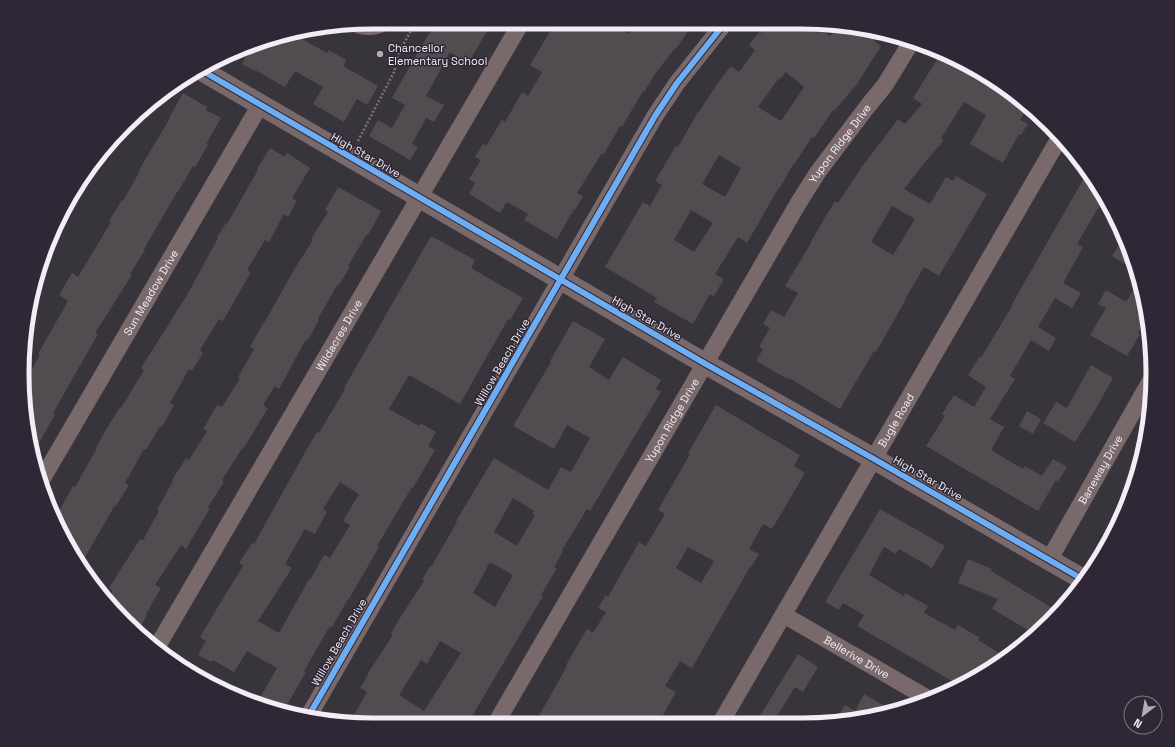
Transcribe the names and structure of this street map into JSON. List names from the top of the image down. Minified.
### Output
{"streets":{"street":["Yupon Ridge Drive","High Star Drive","Sun Meadow Drive","Wildacres Drive","Willow Beach Drive","Bugle Road","Baneway Drive","Bellerive Drive"]},"crossings":[["Yupon Ridge Drive","High Star Drive"],["High Star Drive","Sun Meadow Drive"],["High Star Drive","Wildacres Drive"],["High Star Drive","Willow Beach Drive"],["High Star Drive","Bugle Road"],["High Star Drive","Baneway Drive"],["Bugle Road","Bellerive Drive"]],"places":["Chancellor Elementary School"],"north":"bottom left"}
